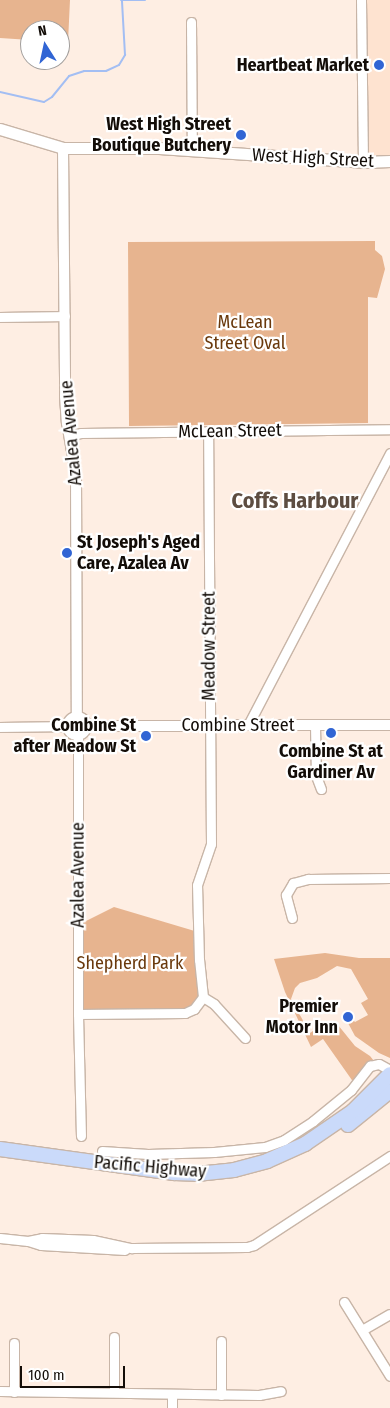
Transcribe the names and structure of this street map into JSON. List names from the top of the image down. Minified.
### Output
{"streets":{"highway":["Pacific Highway"],"main road":["West High Street"],"street":["McLean Street","Azalea Avenue","Meadow Street","Combine Street"]},"crossings":[["West High Street","Azalea Avenue"],["McLean Street","Azalea Avenue"],["McLean Street","Meadow Street"],["Azalea Avenue","Combine Street"],["Meadow Street","Combine Street"]],"districts":["Coffs Harbour"],"parks":["McLean Street Oval","Shepherd Park"],"places":["Heartbeat Market","West High Street Boutique Butchery","St Joseph's Aged Care, Azalea Av","Combine St at Gardiner Av","Combine St after Meadow St","Premier Motor Inn"],"scale_bar":"100 m","north":"top"}
